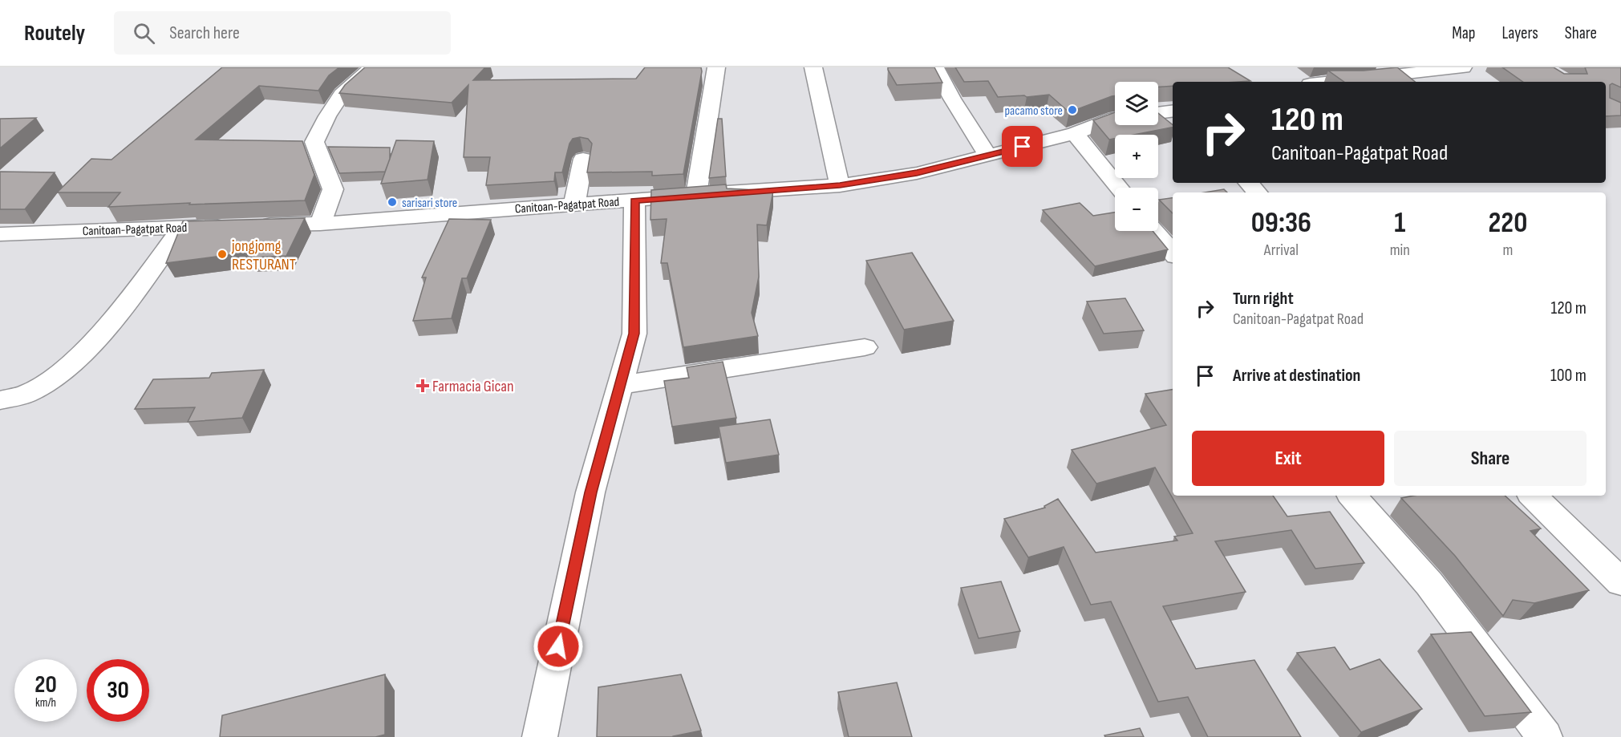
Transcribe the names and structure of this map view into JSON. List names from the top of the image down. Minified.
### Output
{"streets":{"street":["Canitoan-Pagatpat Road"]},"places":{"other":["pacamo store","sarisari store","jongjomg RESTURANT"],"health":["Farmacia Gican"]},"page":{"header":"Routely","search":"Search here","nav":["Map","Layers","Share"],"map_buttons":["+","−"],"turn":["120 m","Canitoan-Pagatpat Road"],"eta":["09:36","Arrival","1","min","220","m"],"list":[{"name":"Turn right","note":"Canitoan-Pagatpat Road","value":"120 m"},{"name":"Arrive at destination","value":"100 m"}],"buttons":["Exit","Share"],"speed":"20 km/h","limit":"30"}}
